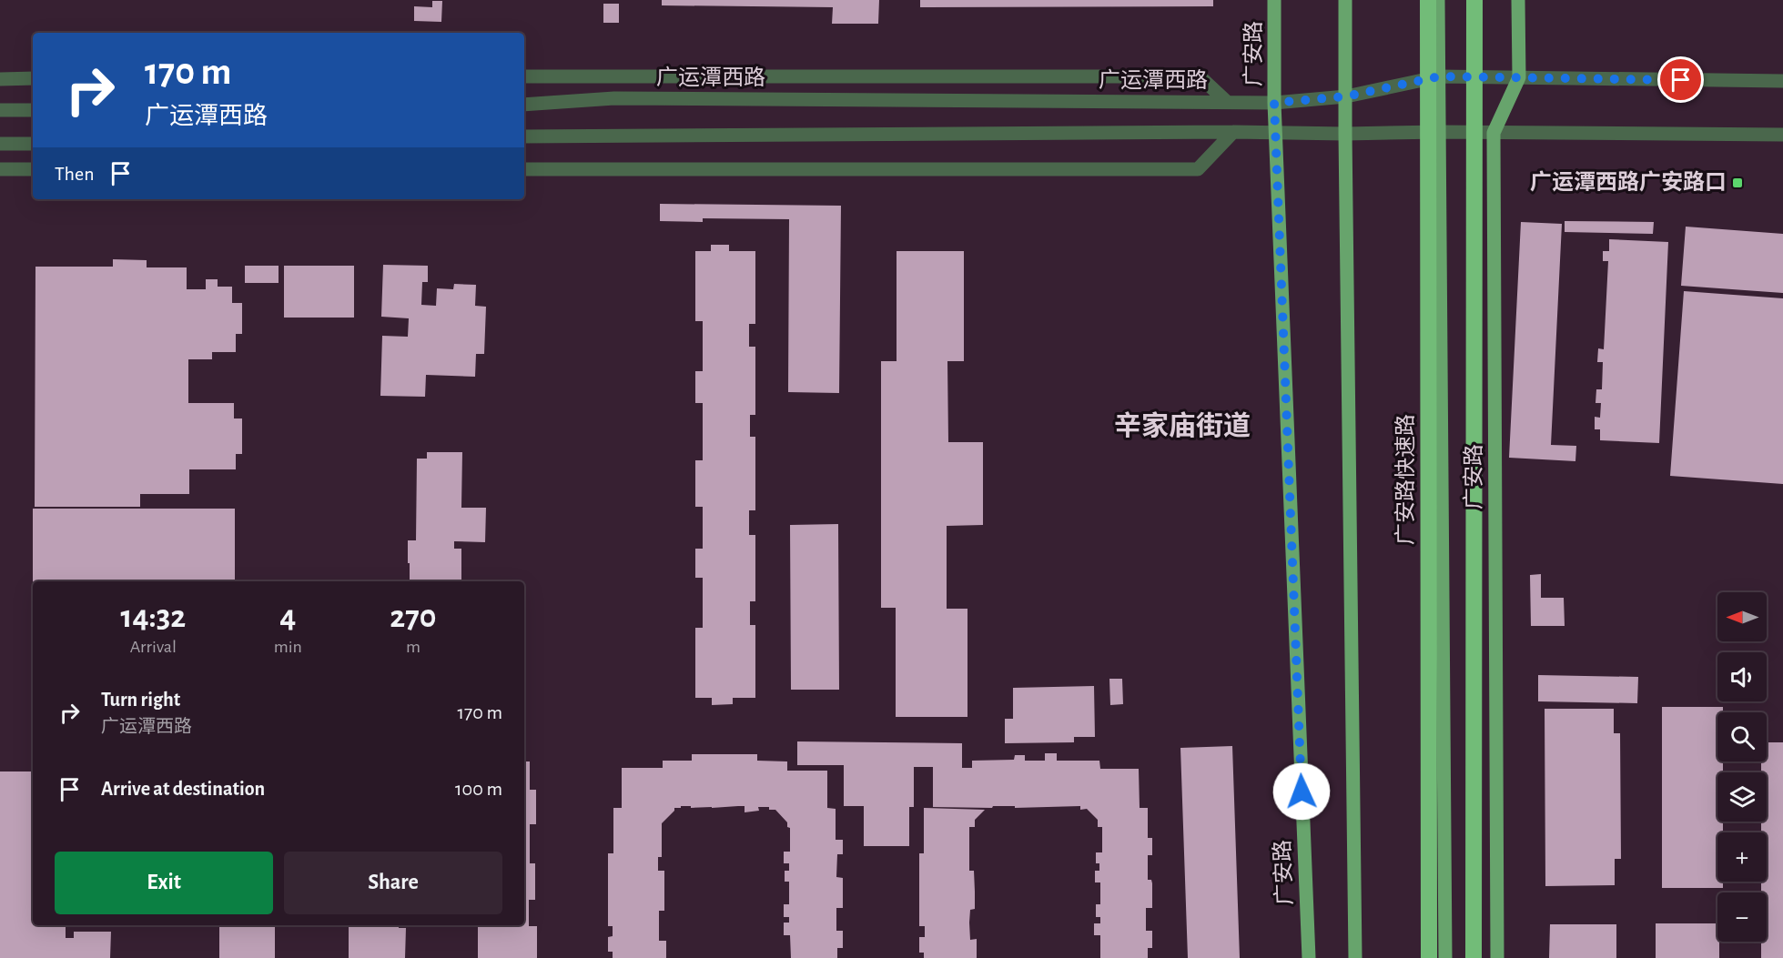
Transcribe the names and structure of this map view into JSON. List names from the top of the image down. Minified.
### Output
{"streets":{"highway":["广安路快速路"],"main road":["广安路"],"street":["广运潭西路"]},"crossings":[["广安路","广运潭西路"]],"districts":["辛家庙街道"],"places":{"transit":["广运潭西路广安路口"]},"north":"left","page":{"turn":["170 m","广运潭西路"],"then":"Then","eta":["14:32","Arrival","4","min","270","m"],"map_buttons":["+","−"],"list":[{"name":"Turn right","note":"广运潭西路","value":"170 m"},{"name":"Arrive at destination","value":"100 m"}],"buttons":["Exit","Share"]}}
